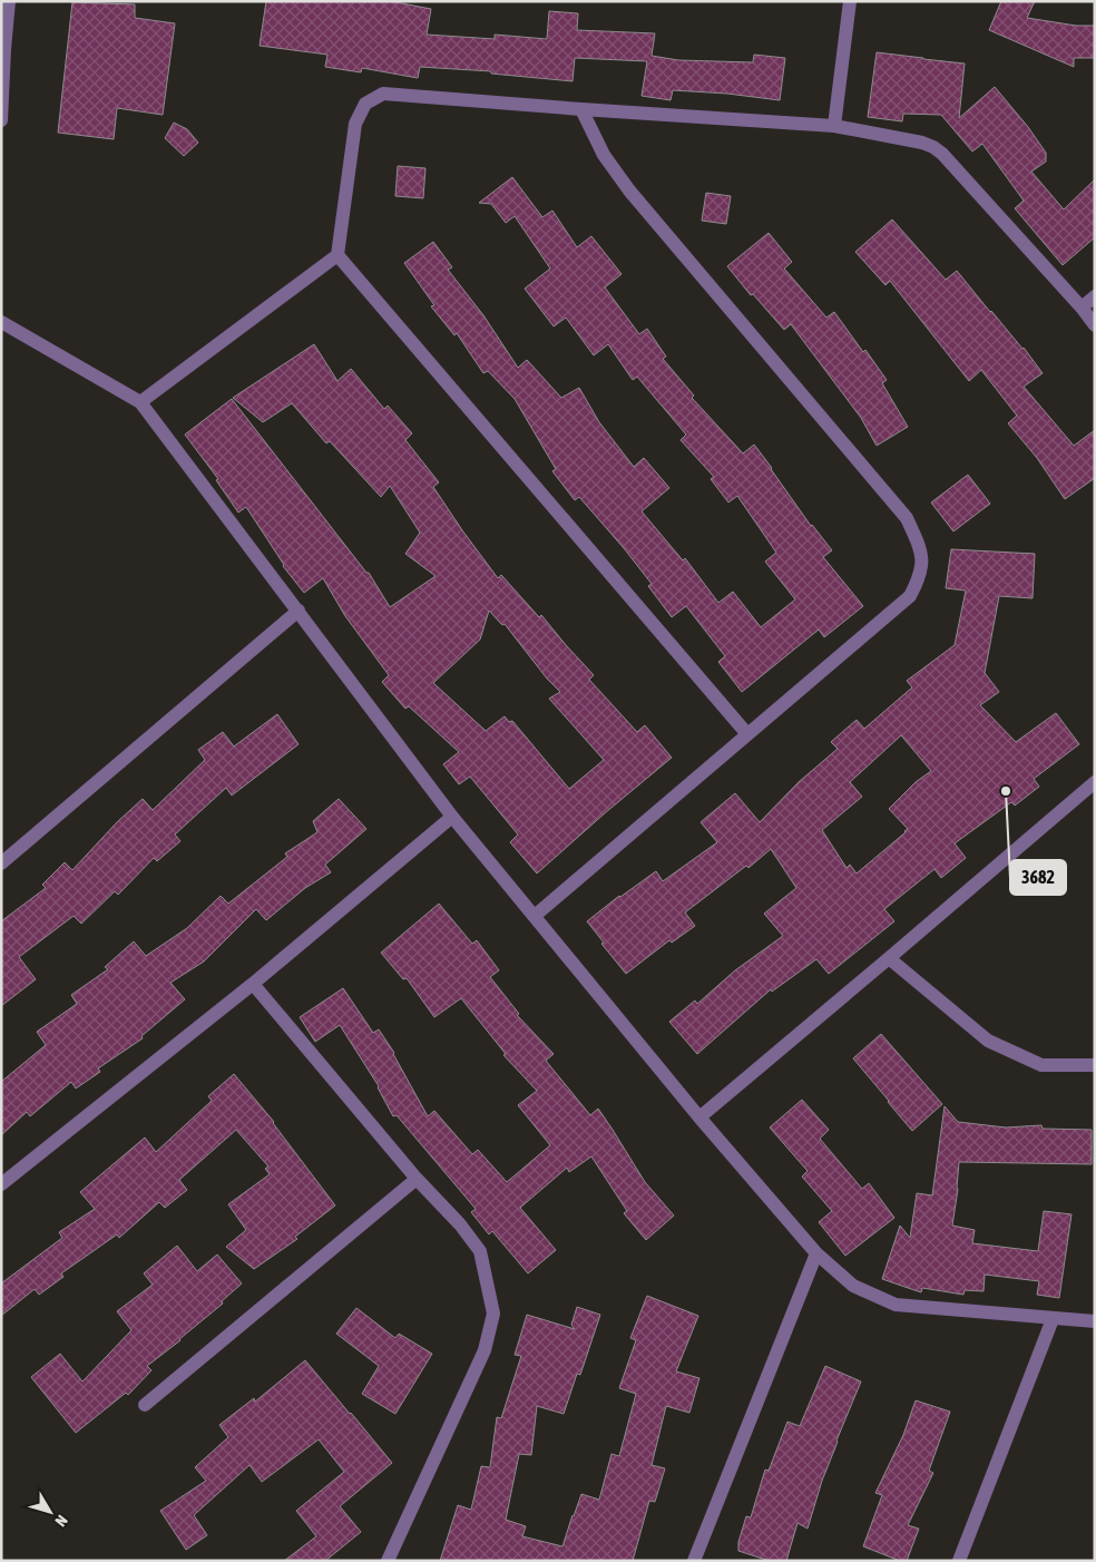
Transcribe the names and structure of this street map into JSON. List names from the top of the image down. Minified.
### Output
{"places":["3682"],"north":"bottom right"}
